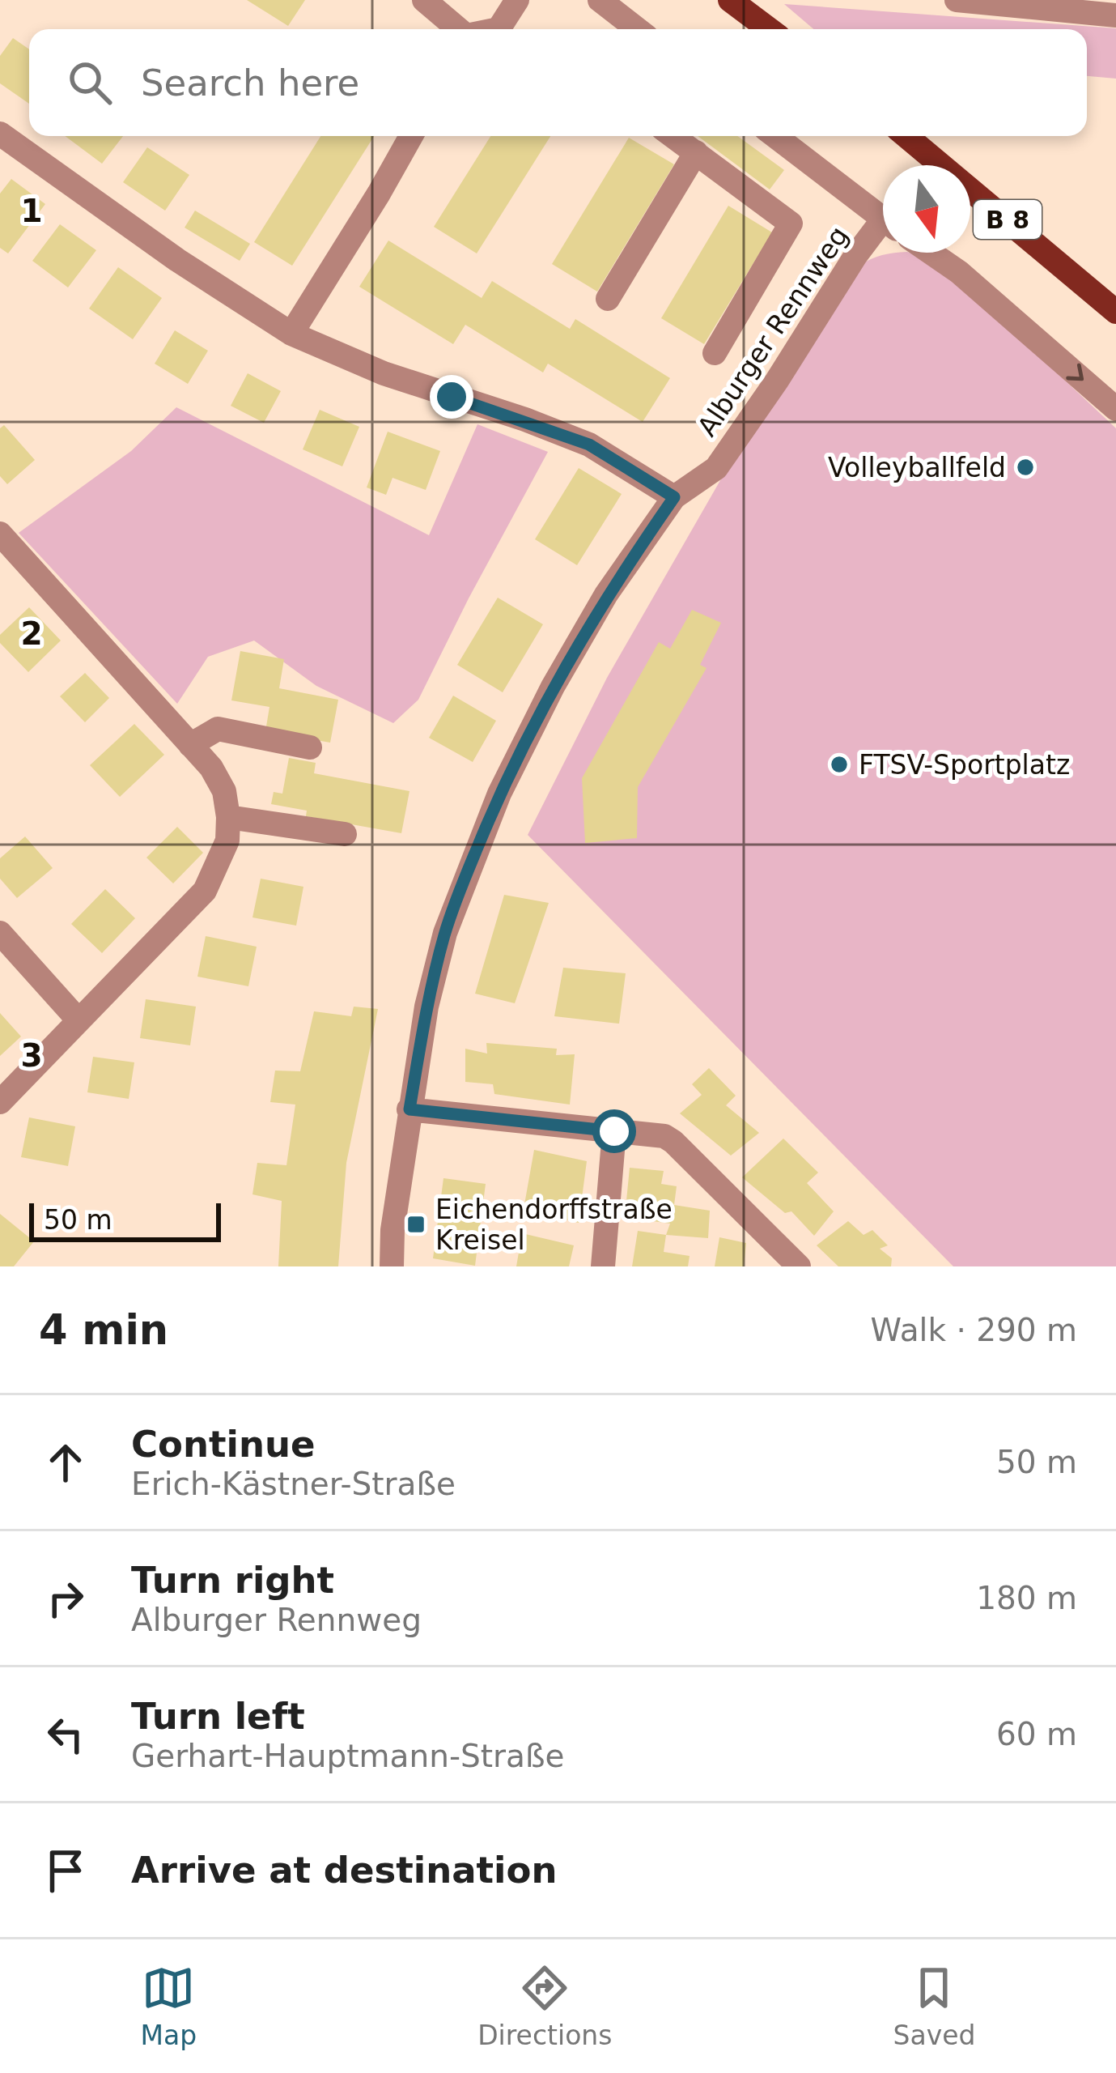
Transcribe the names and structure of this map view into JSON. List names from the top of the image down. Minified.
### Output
{"streets":{"main road":["B 8"],"street":["Alburger Rennweg"]},"places":{"other":["Volleyballfeld","FTSV-Sportplatz"],"transit":["Eichendorffstraße Kreisel"]},"scale_bar":"50 m","north":"bottom","page":{"search":"Search here","scale":"50 m","heading":["4 min","Walk · 290 m"],"list":[["Continue","Erich-Kästner-Straße","50 m"],["Turn right","Alburger Rennweg","180 m"],["Turn left","Gerhart-Hauptmann-Straße","60 m"],"Arrive at destination"],"nav":["Map","Directions","Saved"]},"grid":{"rows":["1","2","3"]}}
